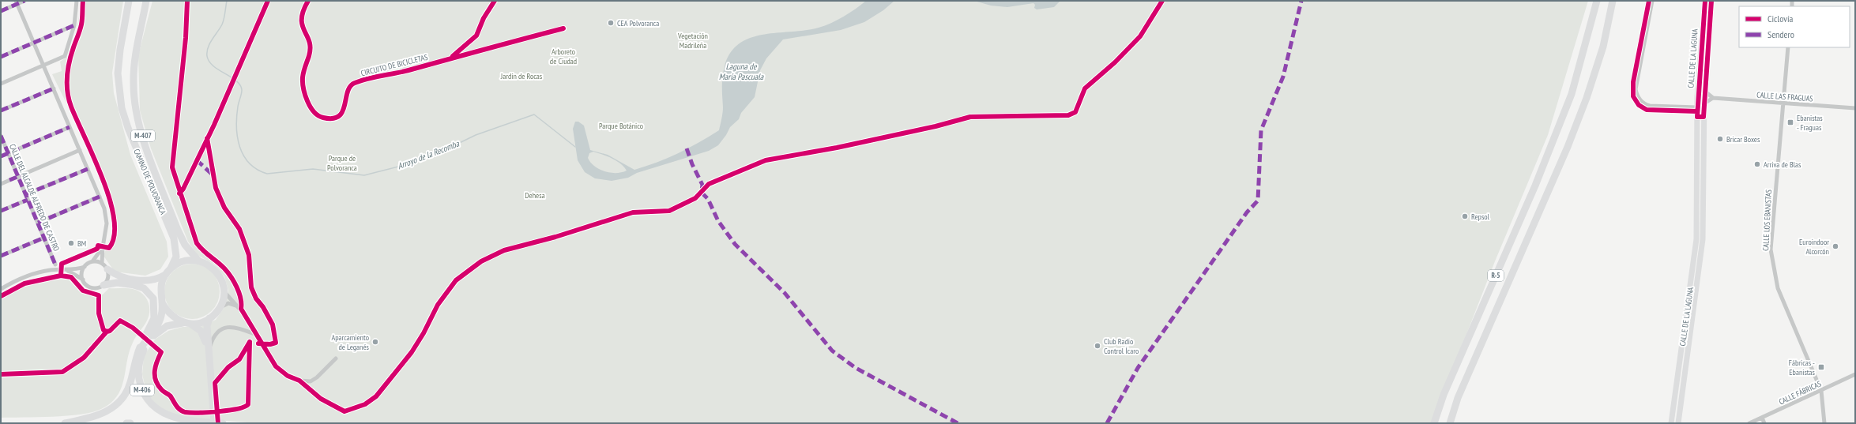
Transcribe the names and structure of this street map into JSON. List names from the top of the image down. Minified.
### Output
{"streets":{"highway":["M-407","CAMINO DE POLVORANCA","R-5","M-406"],"street":["CALLE DE LA LAGUNA","CALLE LAS FRAGUAS","CALLE DEL ALCALDE ALFREDO DE CASTRO","CALLE LOS EBANISTAS","CALLE FÁBRICAS"],"cycle path":["CIRCUITO DE BICICLETAS"]},"crossings":[["CALLE LAS FRAGUAS","CALLE LOS EBANISTAS"],["M-407","CAMINO DE POLVORANCA"],["M-407","M-406"],["CAMINO DE POLVORANCA","M-406"],["CALLE LOS EBANISTAS","CALLE FÁBRICAS"]],"water":["Laguna de María Pascuala","Arroyo de la Recomba"],"parks":["Vegetación Madrileña","Arboreto de Ciudad","Jardín de Rocas","Parque Botánico","Parque de Polvoranca","Dehesa"],"places":{"other":["CEA Polvoranca","Bricar Boxes","Arriva de Blas","Repsol","BM","Euroindoor Alcorcón","Aparcamiento de Leganés","Club Radio Control Ícaro"],"transit":["Ebanistas - Fraguas","Fábricas - Ebanistas"]},"legend":["Ciclovía","Sendero"]}
